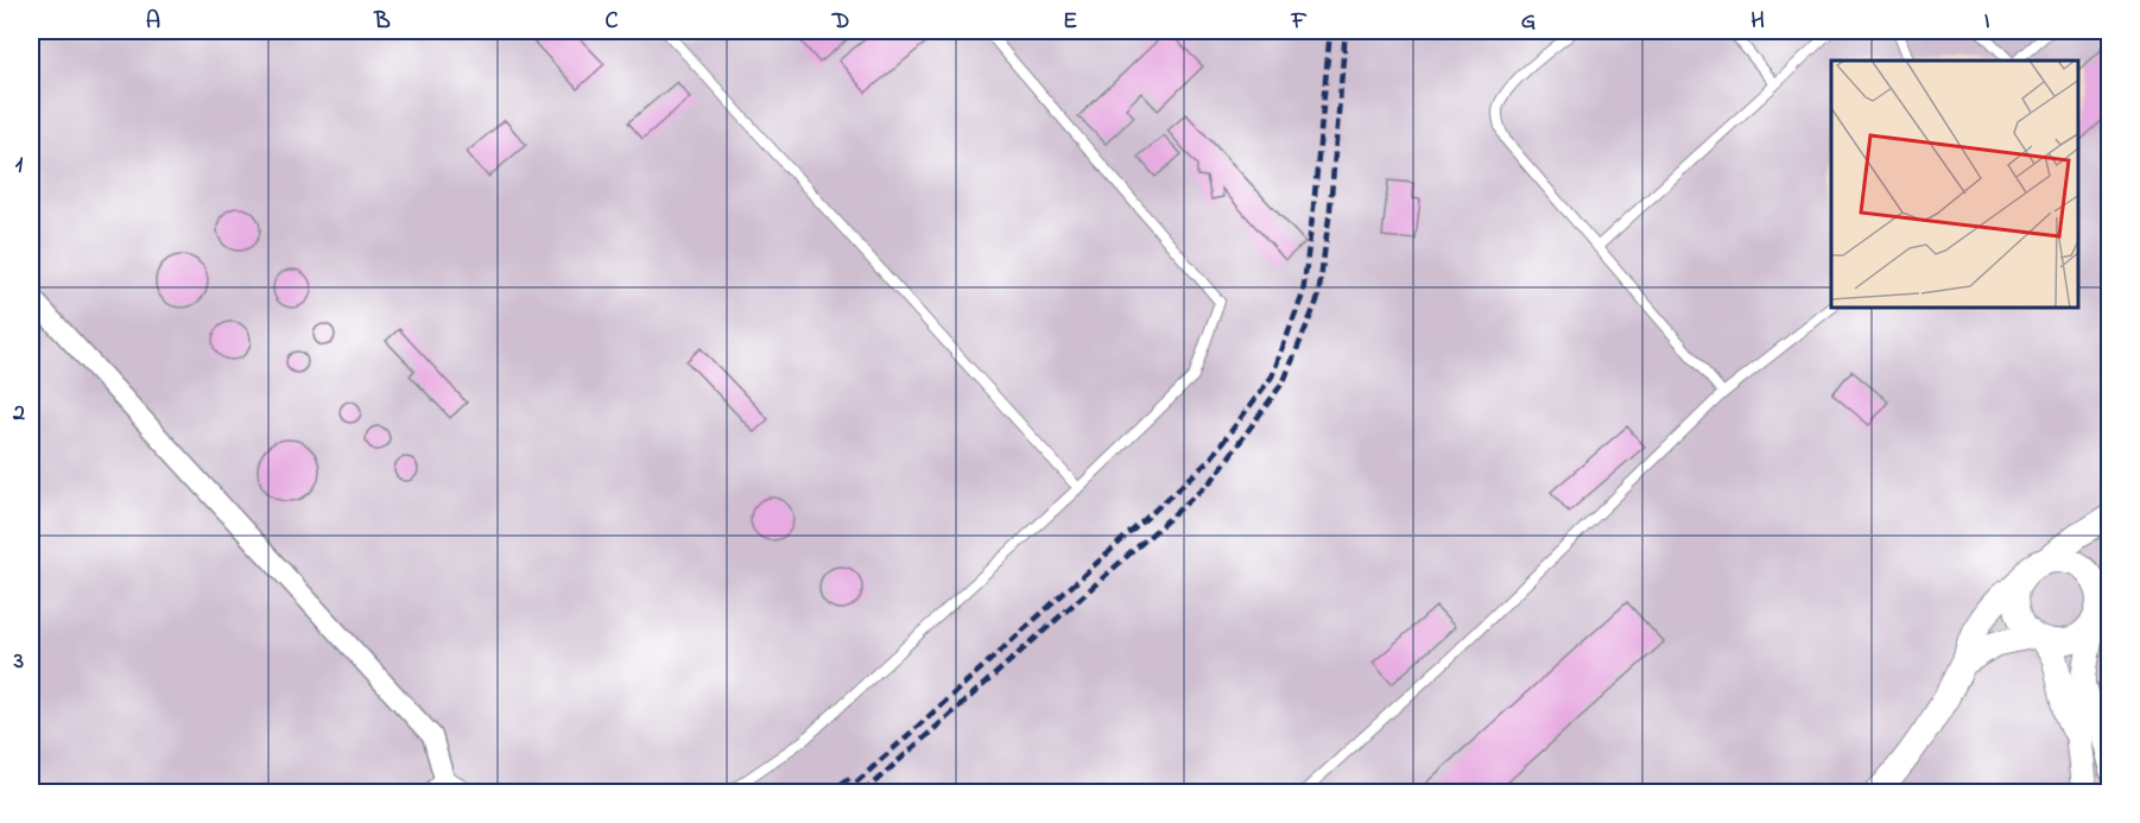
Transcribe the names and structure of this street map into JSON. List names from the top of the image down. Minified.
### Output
{"grid":{"columns":["A","B","C","D","E","F","G","H","I"],"rows":["1","2","3"]}}
